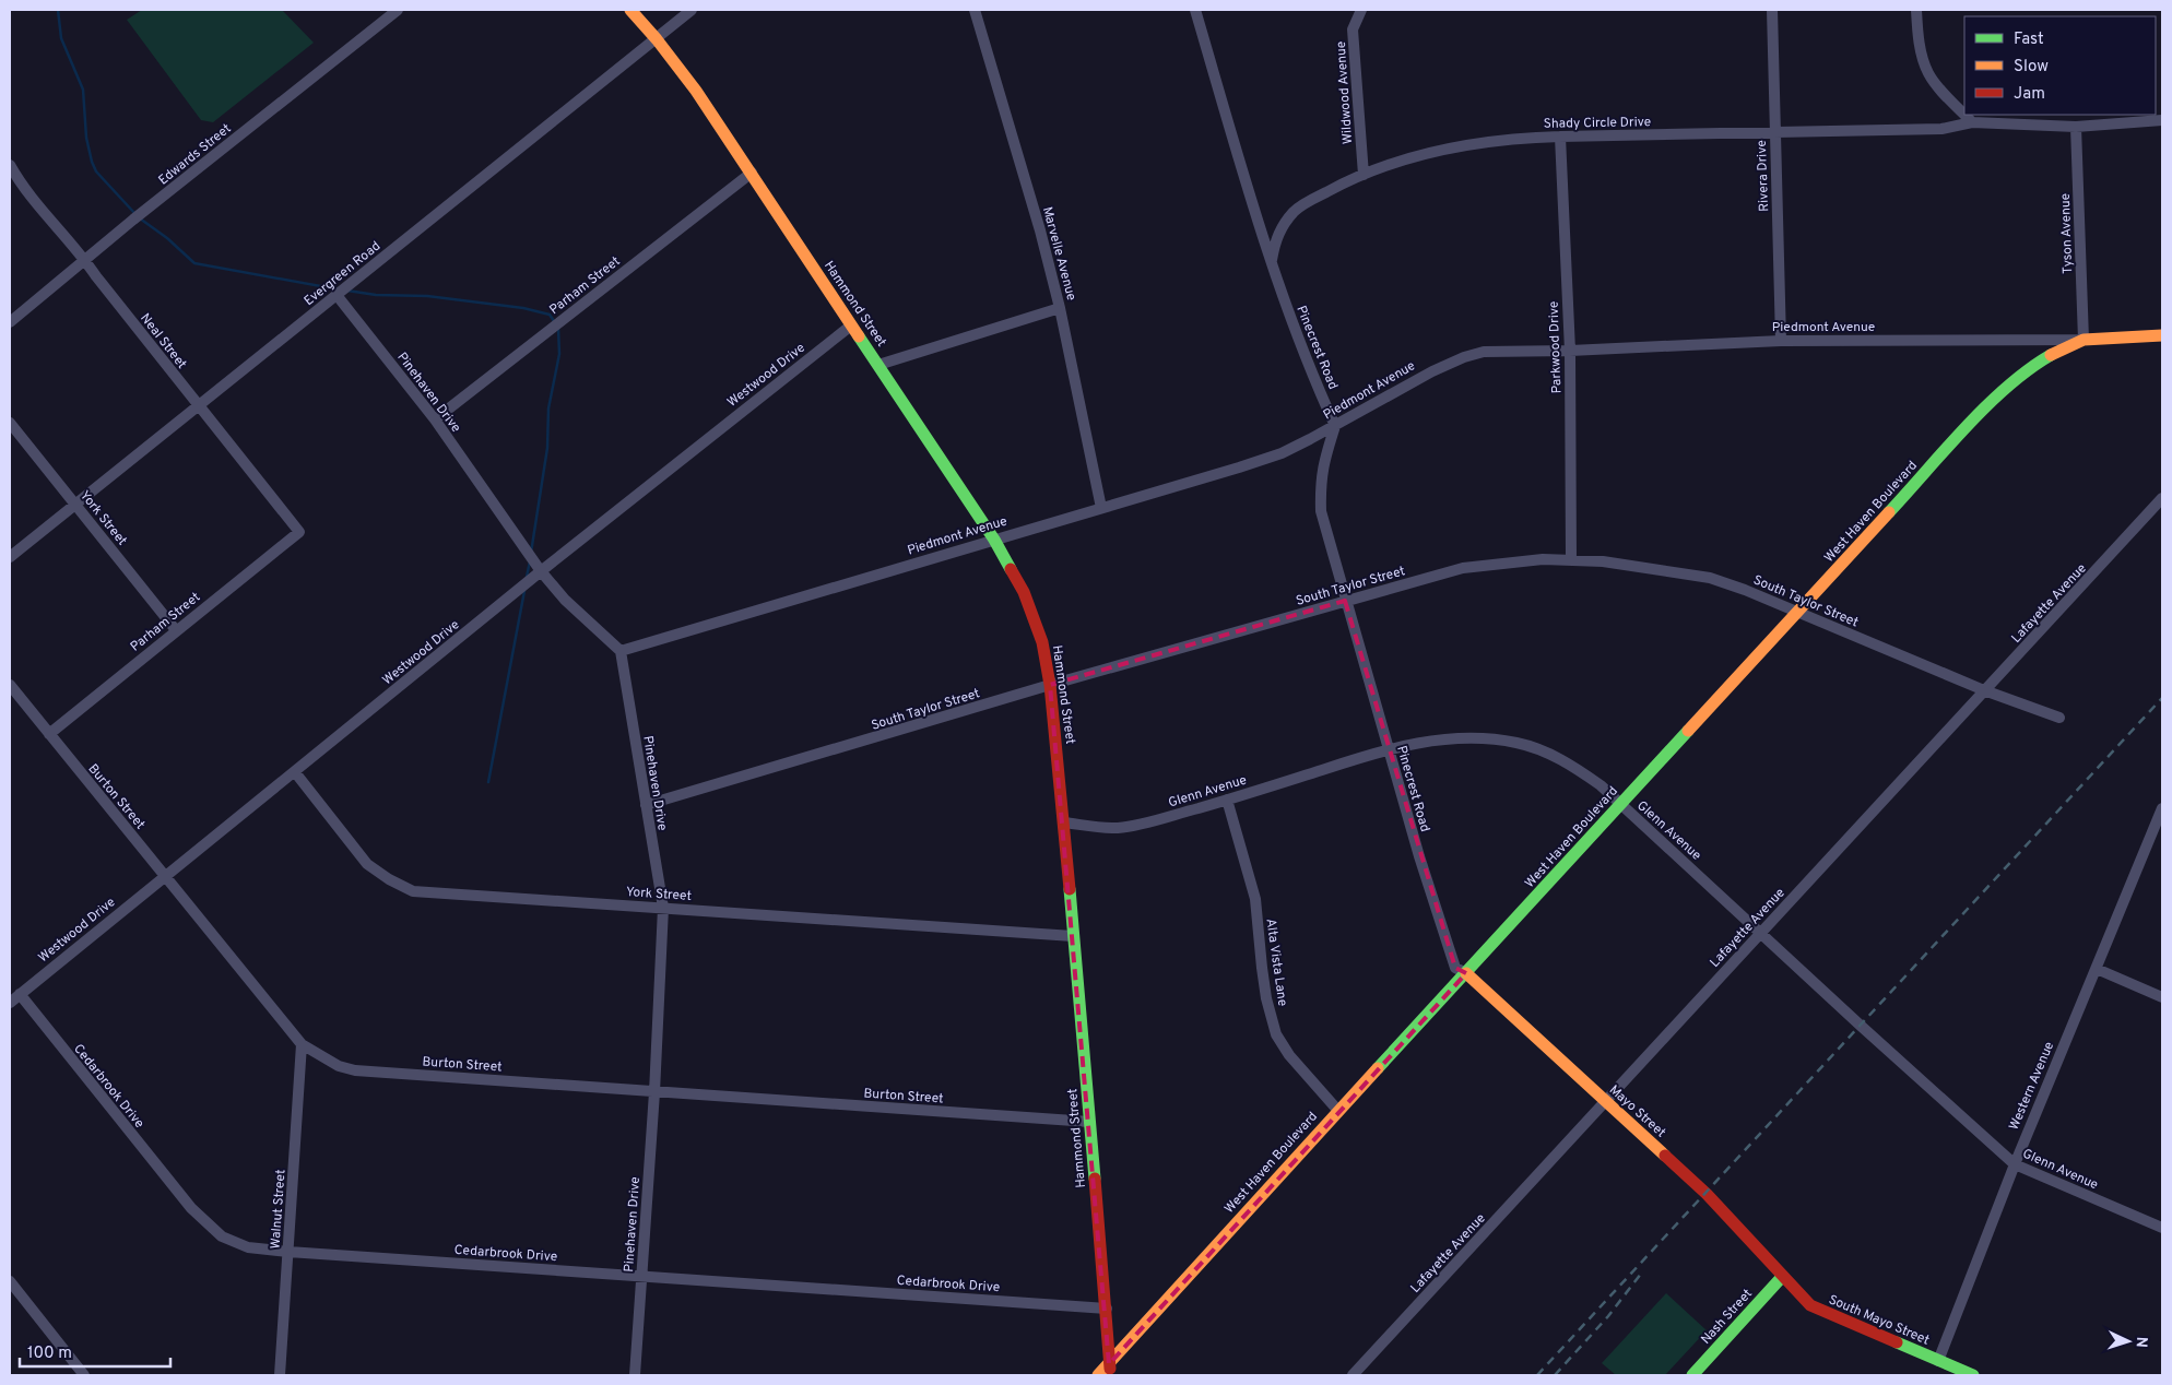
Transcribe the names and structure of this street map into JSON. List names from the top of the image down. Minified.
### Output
{"streets":{"street":["Wildwood Avenue","Shady Circle Drive","Edwards Street","Rivera Drive","Tyson Avenue","Marvelle Avenue","Evergreen Road","Parham Street","Hammond Street","Piedmont Avenue","Neal Street","Pinecrest Road","Parkwood Drive","Westwood Drive","Pinehaven Drive","West Haven Boulevard","York Street","South Taylor Street","Lafayette Avenue","Glenn Avenue","Burton Street","Alta Vista Lane","Cedarbrook Drive","Western Avenue","Mayo Street","Walnut Street","Nash Street","South Mayo Street"]},"crossings":[["Wildwood Avenue","Shady Circle Drive"],["Shady Circle Drive","Rivera Drive"],["Shady Circle Drive","Tyson Avenue"],["Shady Circle Drive","Pinecrest Road"],["Shady Circle Drive","Parkwood Drive"],["Edwards Street","Neal Street"],["Rivera Drive","Piedmont Avenue"],["Tyson Avenue","Piedmont Avenue"],["Tyson Avenue","West Haven Boulevard"],["Marvelle Avenue","Piedmont Avenue"],["Evergreen Road","Hammond Street"],["Evergreen Road","Neal Street"],["Evergreen Road","Pinehaven Drive"],["Evergreen Road","York Street"],["Parham Street","Hammond Street"],["Parham Street","Neal Street"],["Parham Street","Pinehaven Drive"],["Parham Street","York Street"],["Parham Street","Burton Street"],["Hammond Street","Piedmont Avenue"],["Hammond Street","Westwood Drive"],["Hammond Street","West Haven Boulevard"],["Hammond Street","York Street"],["Hammond Street","South Taylor Street"],["Hammond Street","Glenn Avenue"],["Hammond Street","Burton Street"],["Hammond Street","Cedarbrook Drive"],["Piedmont Avenue","Pinecrest Road"],["Piedmont Avenue","Parkwood Drive"],["Piedmont Avenue","Pinehaven Drive"],["Piedmont Avenue","West Haven Boulevard"],["Pinecrest Road","West Haven Boulevard"],["Pinecrest Road","South Taylor Street"],["Pinecrest Road","Glenn Avenue"],["Pinecrest Road","Mayo Street"],["Parkwood Drive","South Taylor Street"],["Westwood Drive","Pinehaven Drive"],["Westwood Drive","York Street"],["Westwood Drive","Burton Street"],["Westwood Drive","Cedarbrook Drive"],["Pinehaven Drive","York Street"],["Pinehaven Drive","South Taylor Street"],["Pinehaven Drive","Burton Street"],["Pinehaven Drive","Cedarbrook Drive"],["West Haven Boulevard","South Taylor Street"],["West Haven Boulevard","Glenn Avenue"],["West Haven Boulevard","Alta Vista Lane"],["West Haven Boulevard","Mayo Street"],["South Taylor Street","Lafayette Avenue"],["Lafayette Avenue","Glenn Avenue"],["Lafayette Avenue","Mayo Street"],["Glenn Avenue","Alta Vista Lane"],["Glenn Avenue","Western Avenue"],["Burton Street","Walnut Street"],["Cedarbrook Drive","Walnut Street"],["Western Avenue","South Mayo Street"],["Mayo Street","Nash Street"],["Mayo Street","South Mayo Street"],["Nash Street","South Mayo Street"]],"legend":["Fast","Slow","Jam"],"scale_bar":"100 m","north":"right"}
